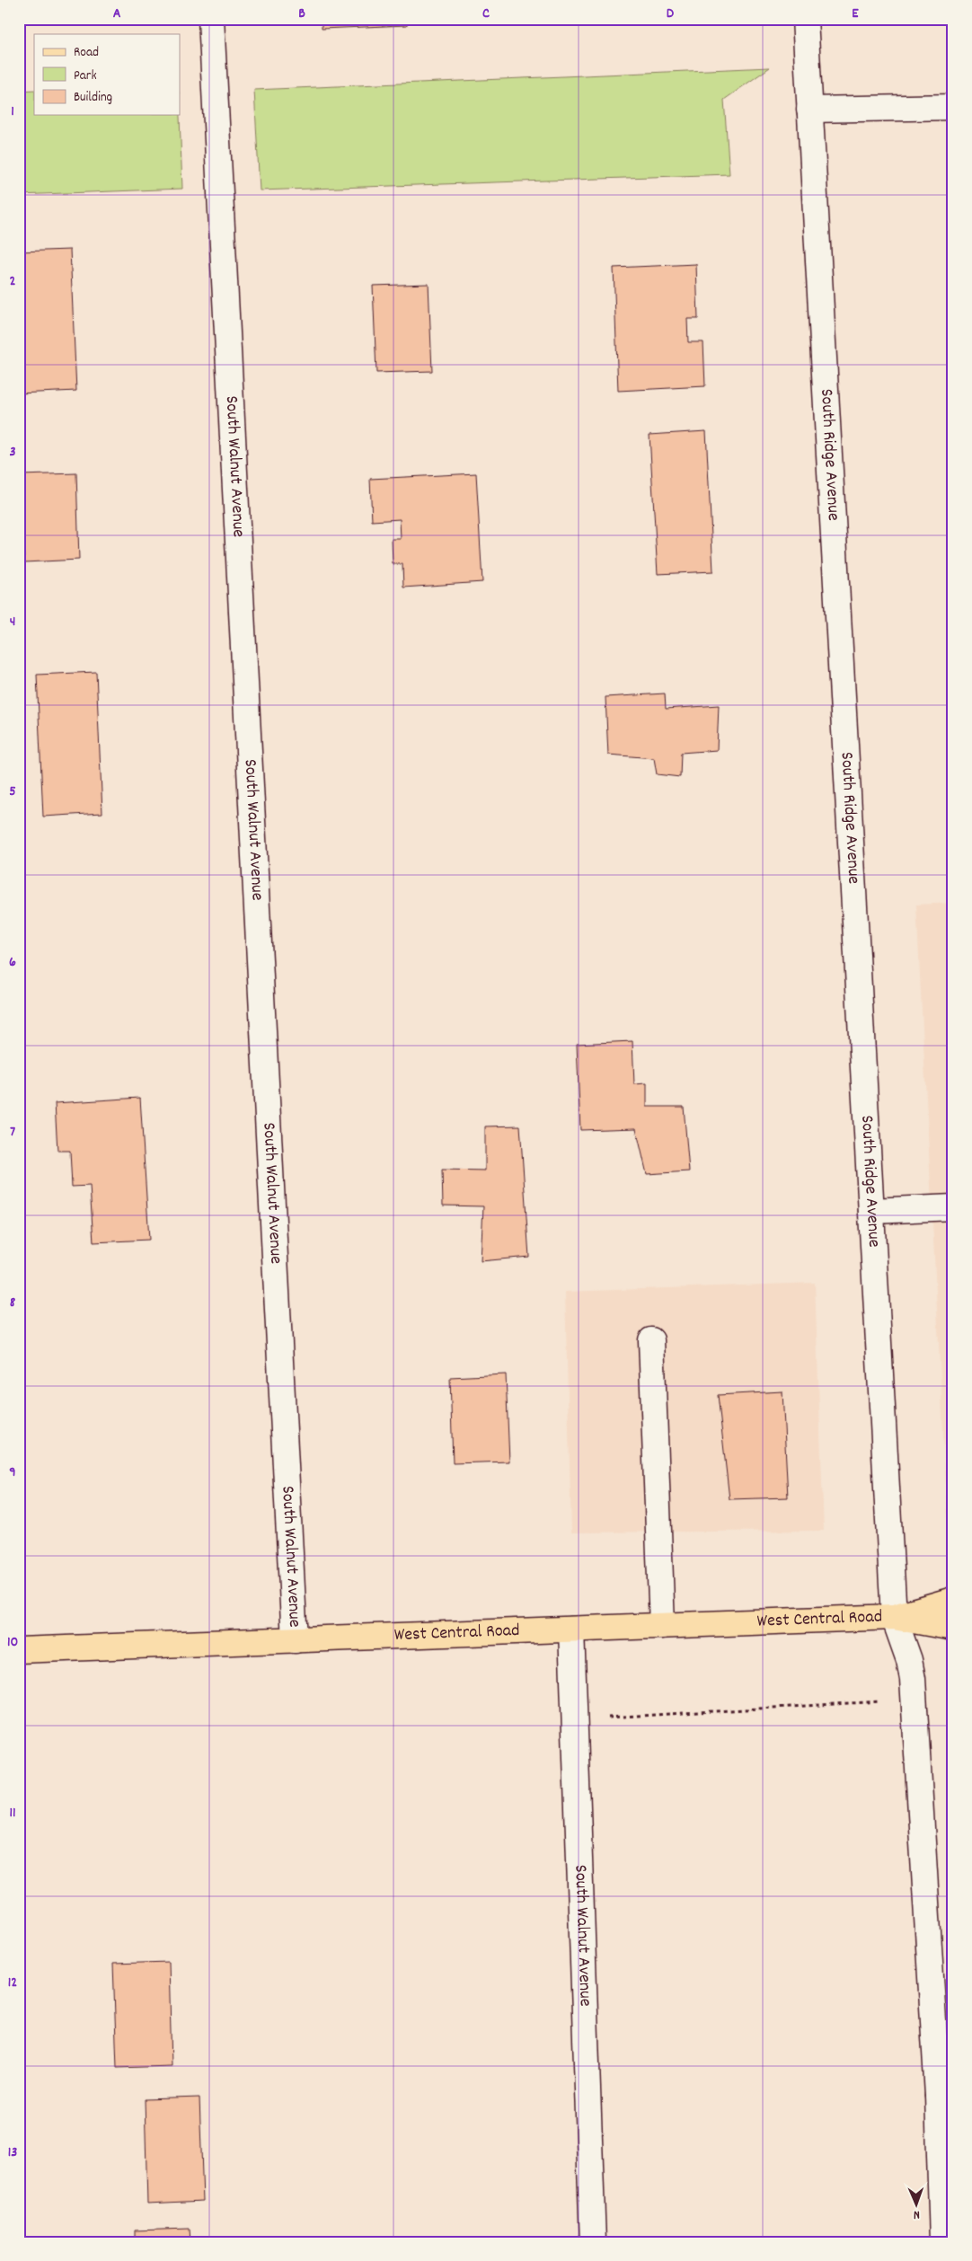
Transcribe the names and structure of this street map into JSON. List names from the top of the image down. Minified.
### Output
{"streets":{"main road":["West Central Road"],"street":["South Ridge Avenue","South Walnut Avenue"]},"crossings":[["South Ridge Avenue","West Central Road"],["South Walnut Avenue","West Central Road"]],"legend":["Road","Park","Building"],"north":"bottom","grid":{"columns":["A","B","C","D","E"],"rows":["1","2","3","4","5","6","7","8","9","10","11","12","13"]}}
